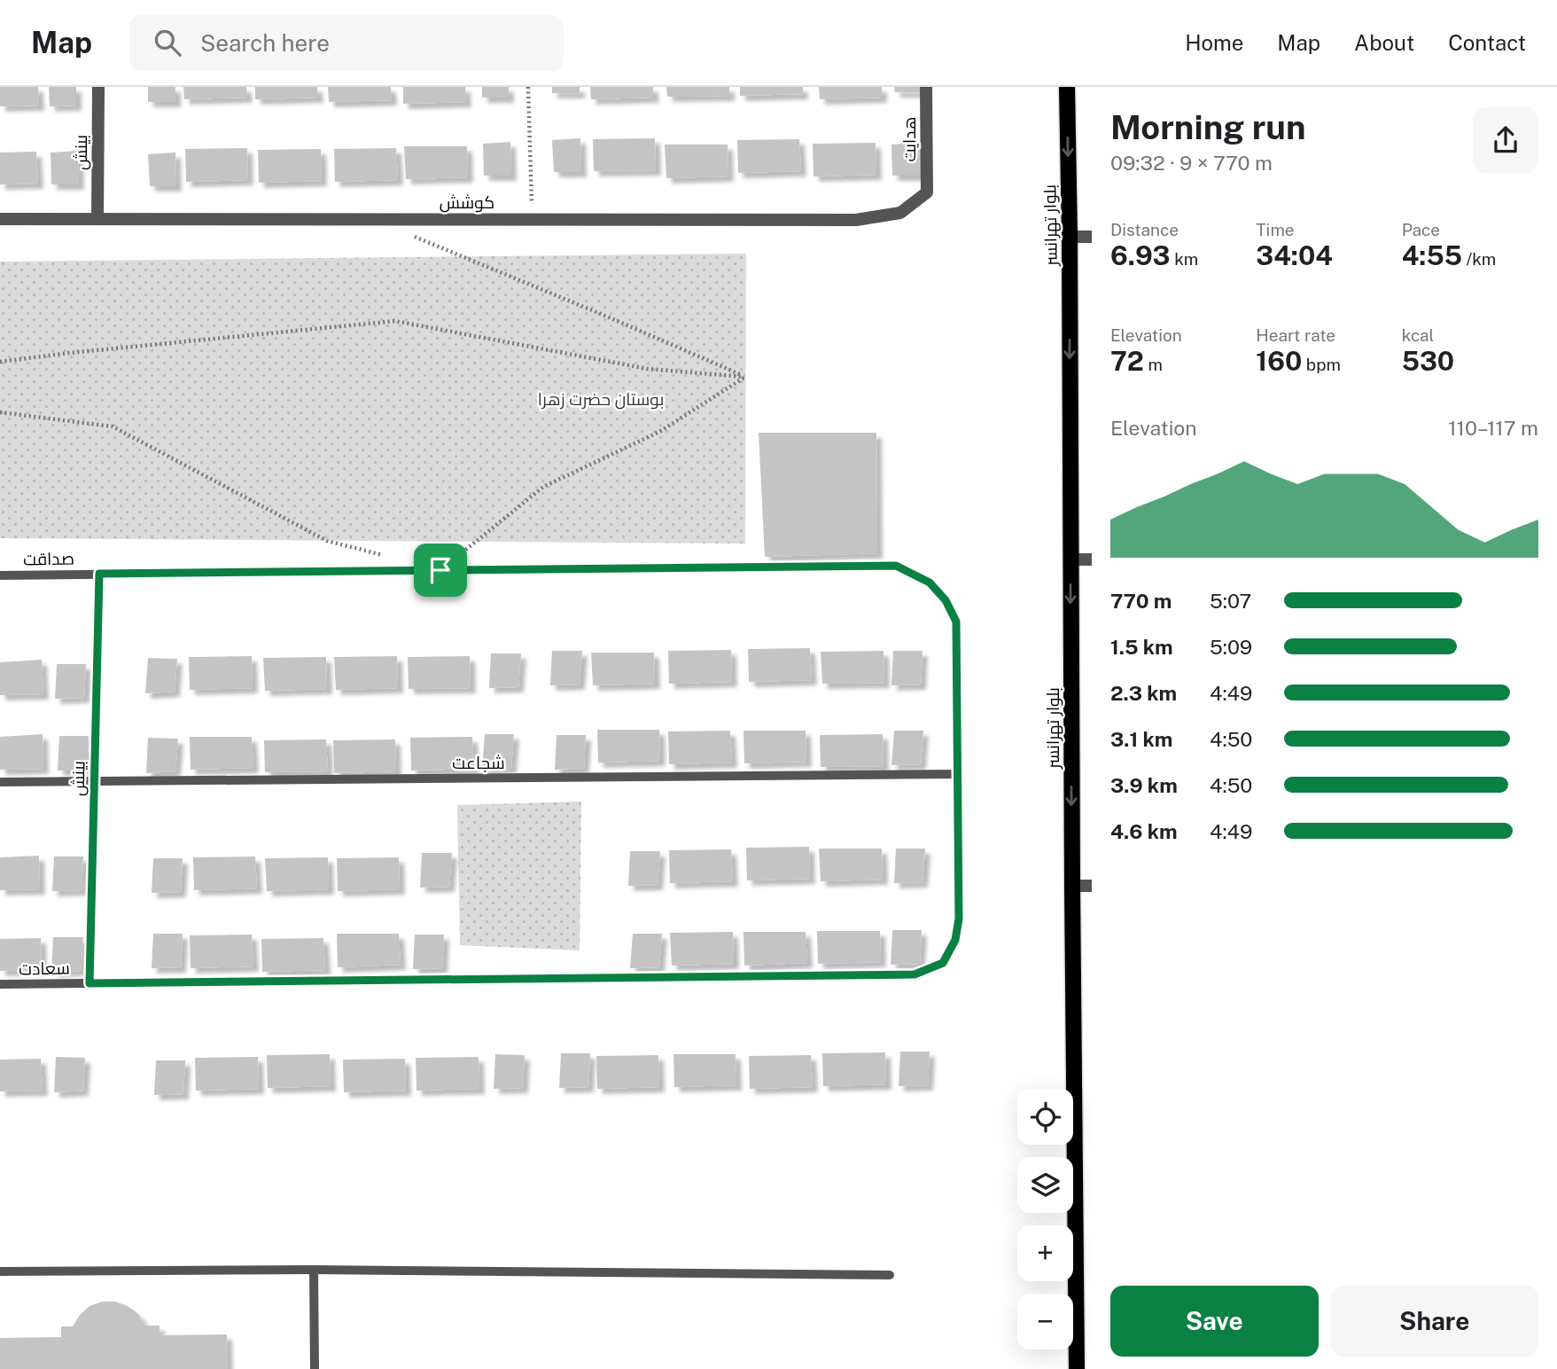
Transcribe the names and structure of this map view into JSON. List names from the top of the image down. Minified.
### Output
{"streets":{"main road":["بلوار تهرانسر"],"street":["هدایت","بینش","کوشش"],"lane":["صداقت","شجاعت","سعادت"]},"crossings":[["هدایت","کوشش"],["بینش","کوشش"],["بینش","صداقت"],["بینش","شجاعت"],["بینش","سعادت"],["صداقت","شجاعت"],["صداقت","سعادت"]],"one_way":["بلوار تهرانسر"],"parks":["بوستان حضرت زهرا"],"page":{"header":"Map","search":"Search here","nav":["Home","Map","About","Contact"],"heading":["Morning run","09:32 · 9 × 770 m"],"stats":[["Distance","6.93 km"],["Time","34:04"],["Pace","4:55 /km"],["Elevation","72 m"],["Heart rate","160 bpm"],["kcal","530"]],"chart":["Elevation","110–117 m"],"list":[{"name":"770 m","note":"5:07"},{"name":"1.5 km","note":"5:09"},{"name":"2.3 km","note":"4:49"},{"name":"3.1 km","note":"4:50"},{"name":"3.9 km","note":"4:50"},{"name":"4.6 km","note":"4:49"}],"map_buttons":["+","−"],"buttons":["Save","Share"]}}
